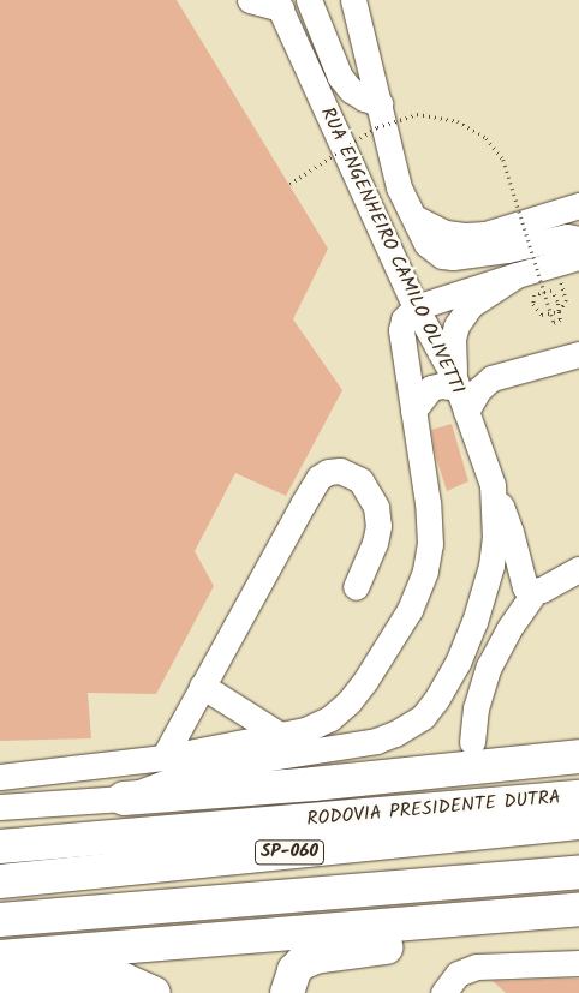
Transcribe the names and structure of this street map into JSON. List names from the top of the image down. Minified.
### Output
{"streets":{"highway":["RODOVIA PRESIDENTE DUTRA","SP-060"],"street":["RUA ENGENHEIRO CAMILO OLIVETTI"]}}
